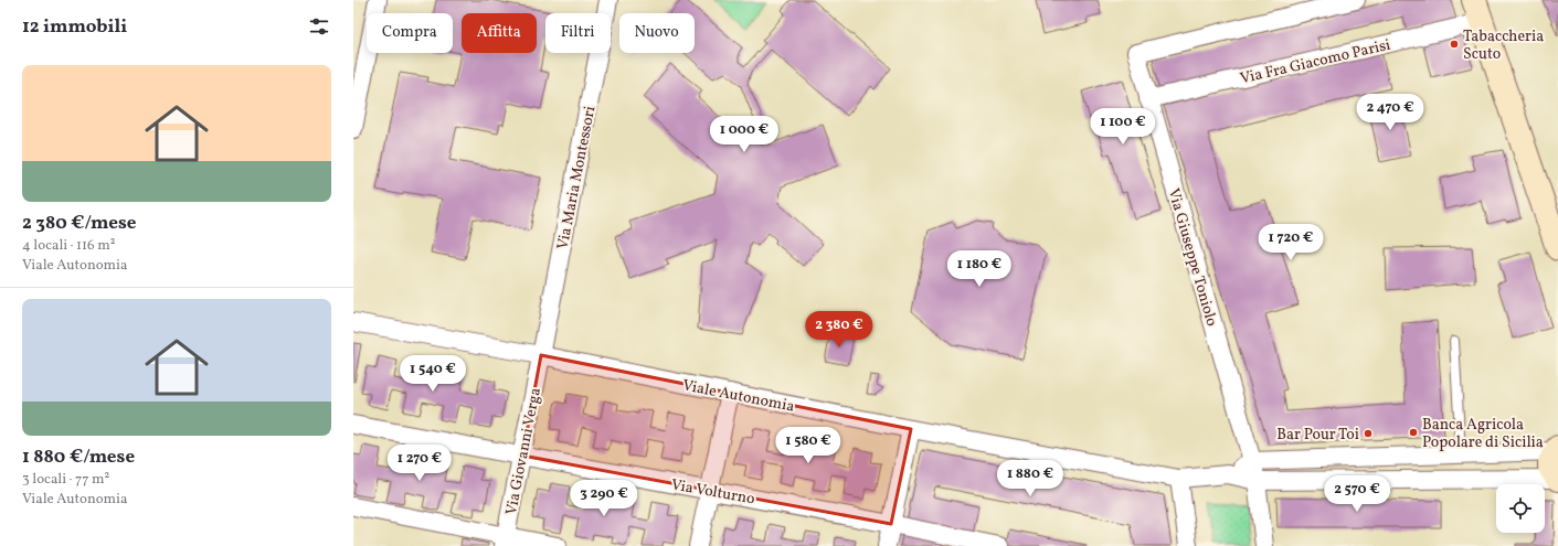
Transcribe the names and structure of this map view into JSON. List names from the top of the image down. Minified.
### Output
{"streets":{"street":["Via Fra Giacomo Parisi","Via Maria Montessori","Via Giuseppe Toniolo","Viale Autonomia","Via Giovanni Verga","Via Volturno"]},"crossings":[["Via Fra Giacomo Parisi","Via Giuseppe Toniolo"],["Via Maria Montessori","Viale Autonomia"],["Via Maria Montessori","Via Giovanni Verga"],["Via Giuseppe Toniolo","Viale Autonomia"],["Viale Autonomia","Via Giovanni Verga"],["Via Giovanni Verga","Via Volturno"]],"places":["Tabaccheria Scuto","Banca Agricola Popolare di Sicilia","Bar Pour Toi"],"page":{"heading":"12 immobili","chip":["Compra","Affitta","Filtri","Nuovo"],"list":[{"name":"2 380 €/mese","note":"4 locali · 116 m² · Viale Autonomia"},{"name":"1 880 €/mese","note":"3 locali · 77 m² · Viale Autonomia"}],"price":["2 470 €","1 100 €","1 000 €","1 720 €","1 180 €","2 380 €","1 540 €","1 580 €","1 270 €","1 880 €","2 570 €","3 290 €"]}}
